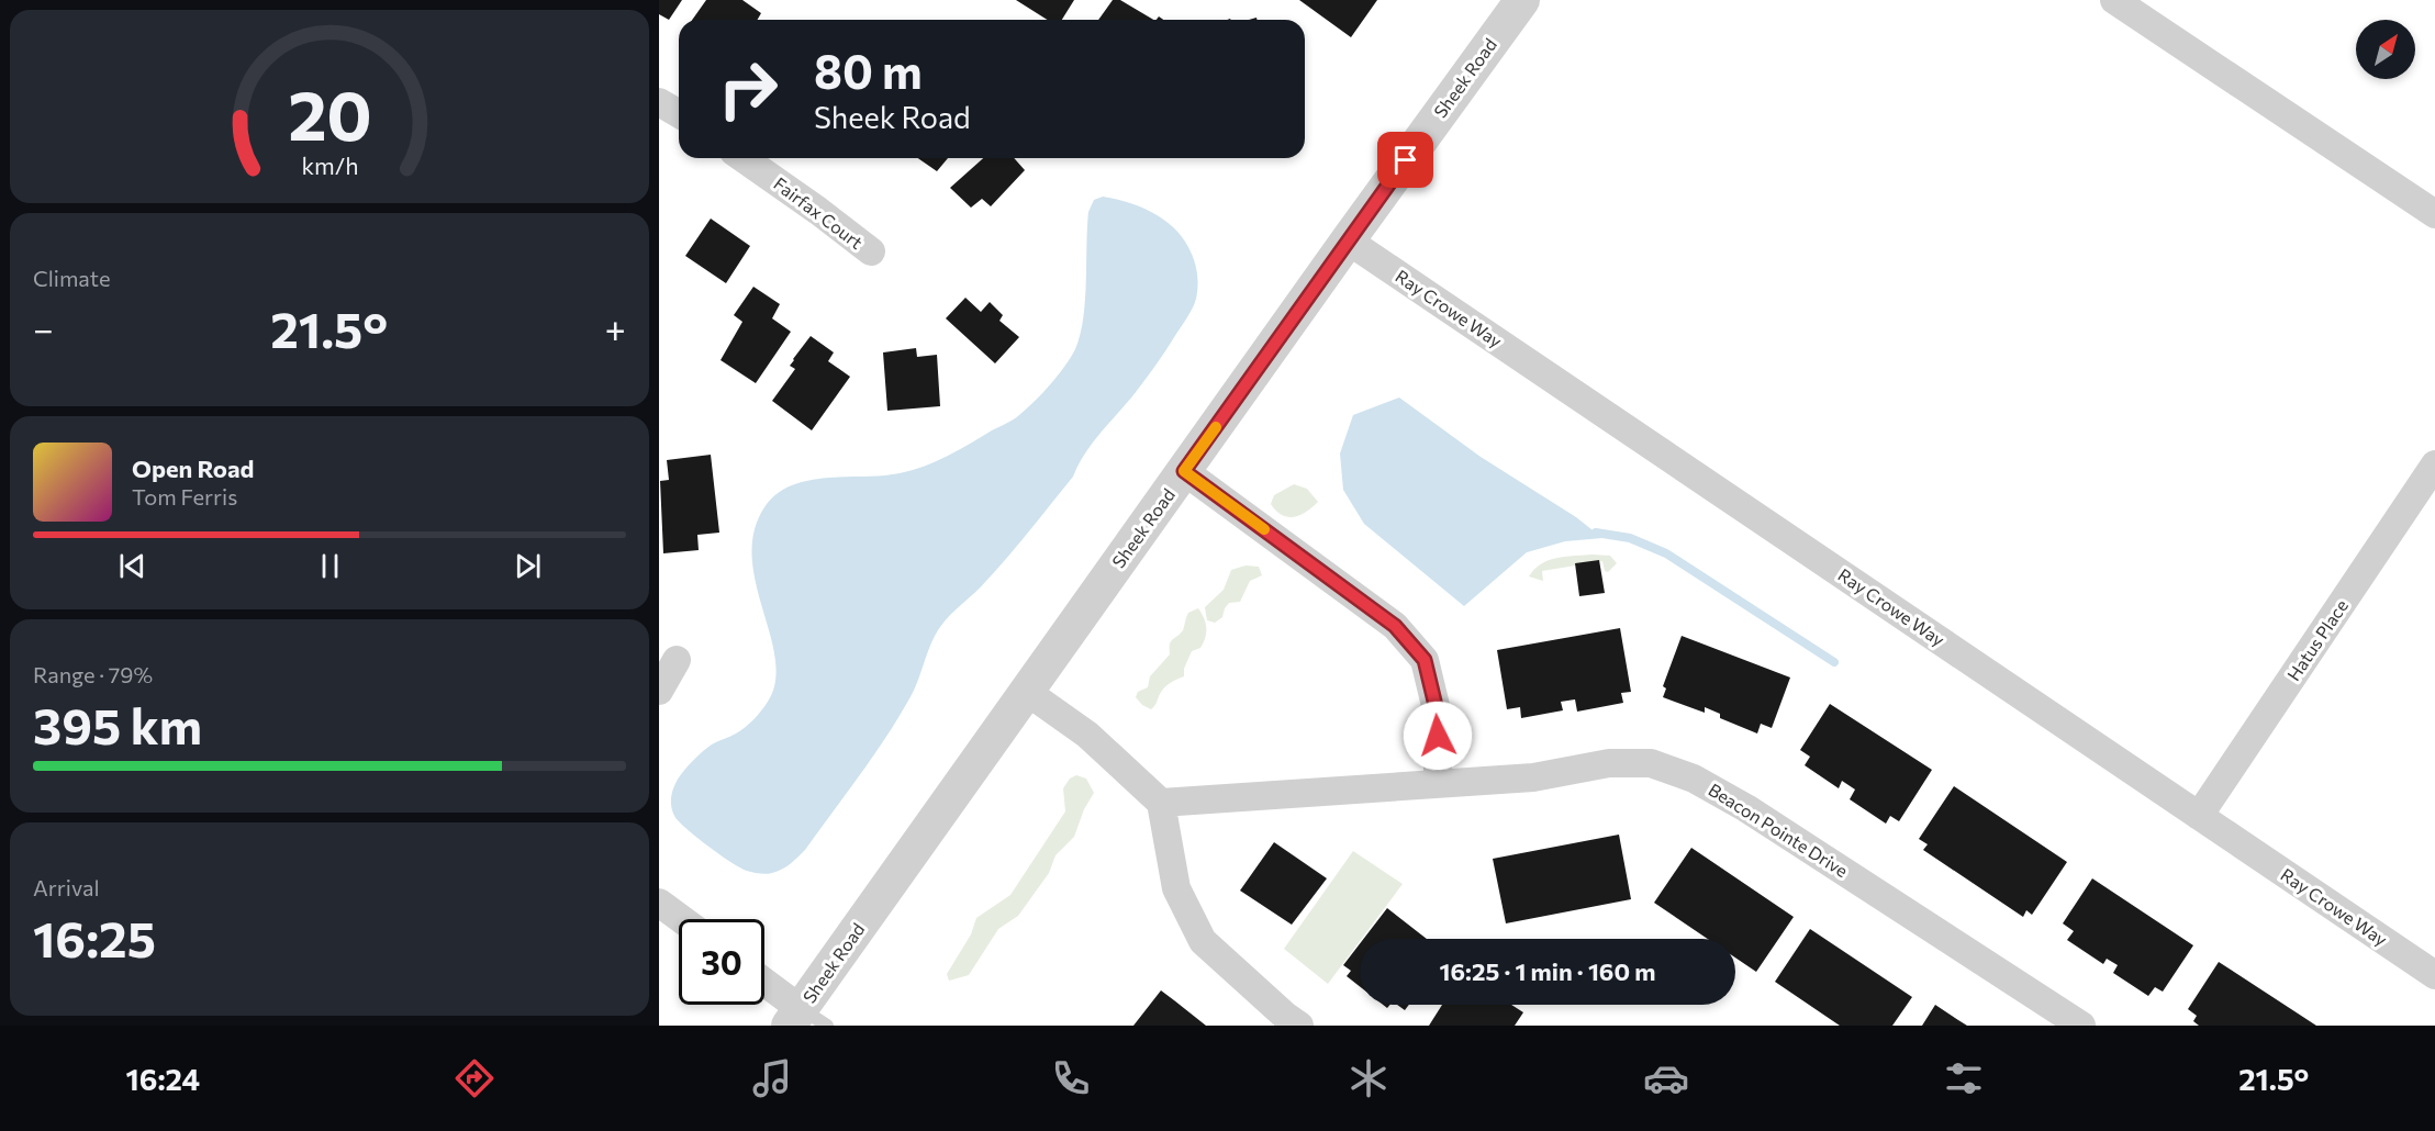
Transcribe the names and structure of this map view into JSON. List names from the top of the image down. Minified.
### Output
{"streets":{"street":["Sheek Road","Fairfax Court","Ray Crowe Way","Hatus Place","Beacon Pointe Drive"]},"crossings":[["Sheek Road","Ray Crowe Way"],["Ray Crowe Way","Hatus Place"]],"north":"top right","page":{"turn":["80 m","Sheek Road"],"tile":["Climate",["Range · 79%","395 km"],["Arrival","16:25"]],"heat":["−","21.5°","+"],"song":["Open Road","Tom Ferris"],"limit":"30","trip":"16:25 · 1 min · 160 m","tabs":["16:24","21.5°"],"gauge":["20","km/h"]}}
